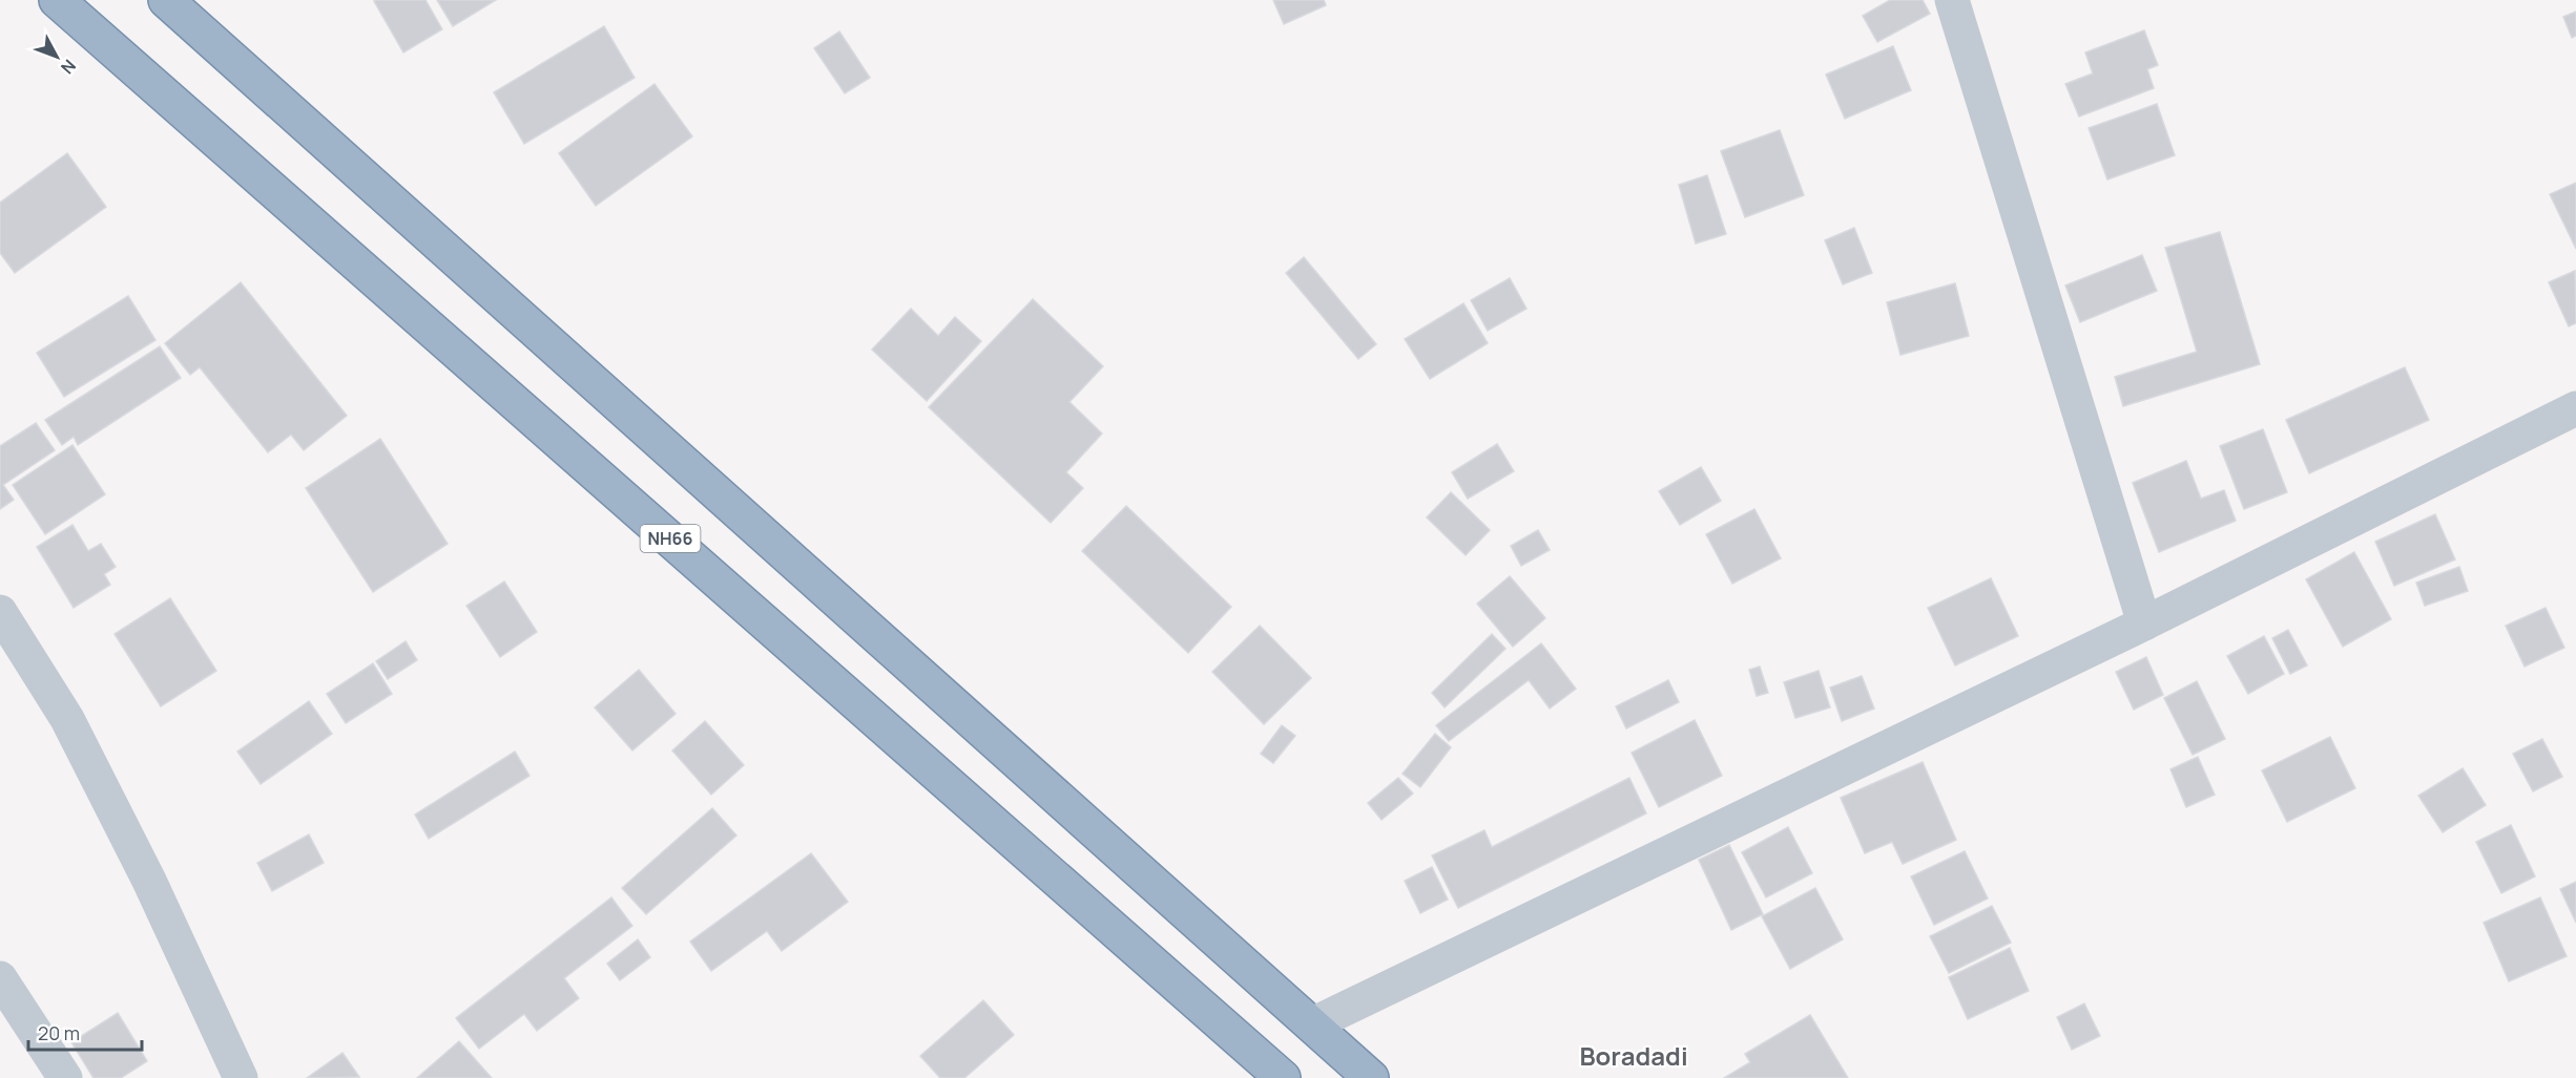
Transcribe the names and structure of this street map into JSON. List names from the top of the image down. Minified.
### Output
{"streets":{"highway":["NH66"]},"districts":["Boradadi"],"scale_bar":"20 m","north":"bottom right"}
